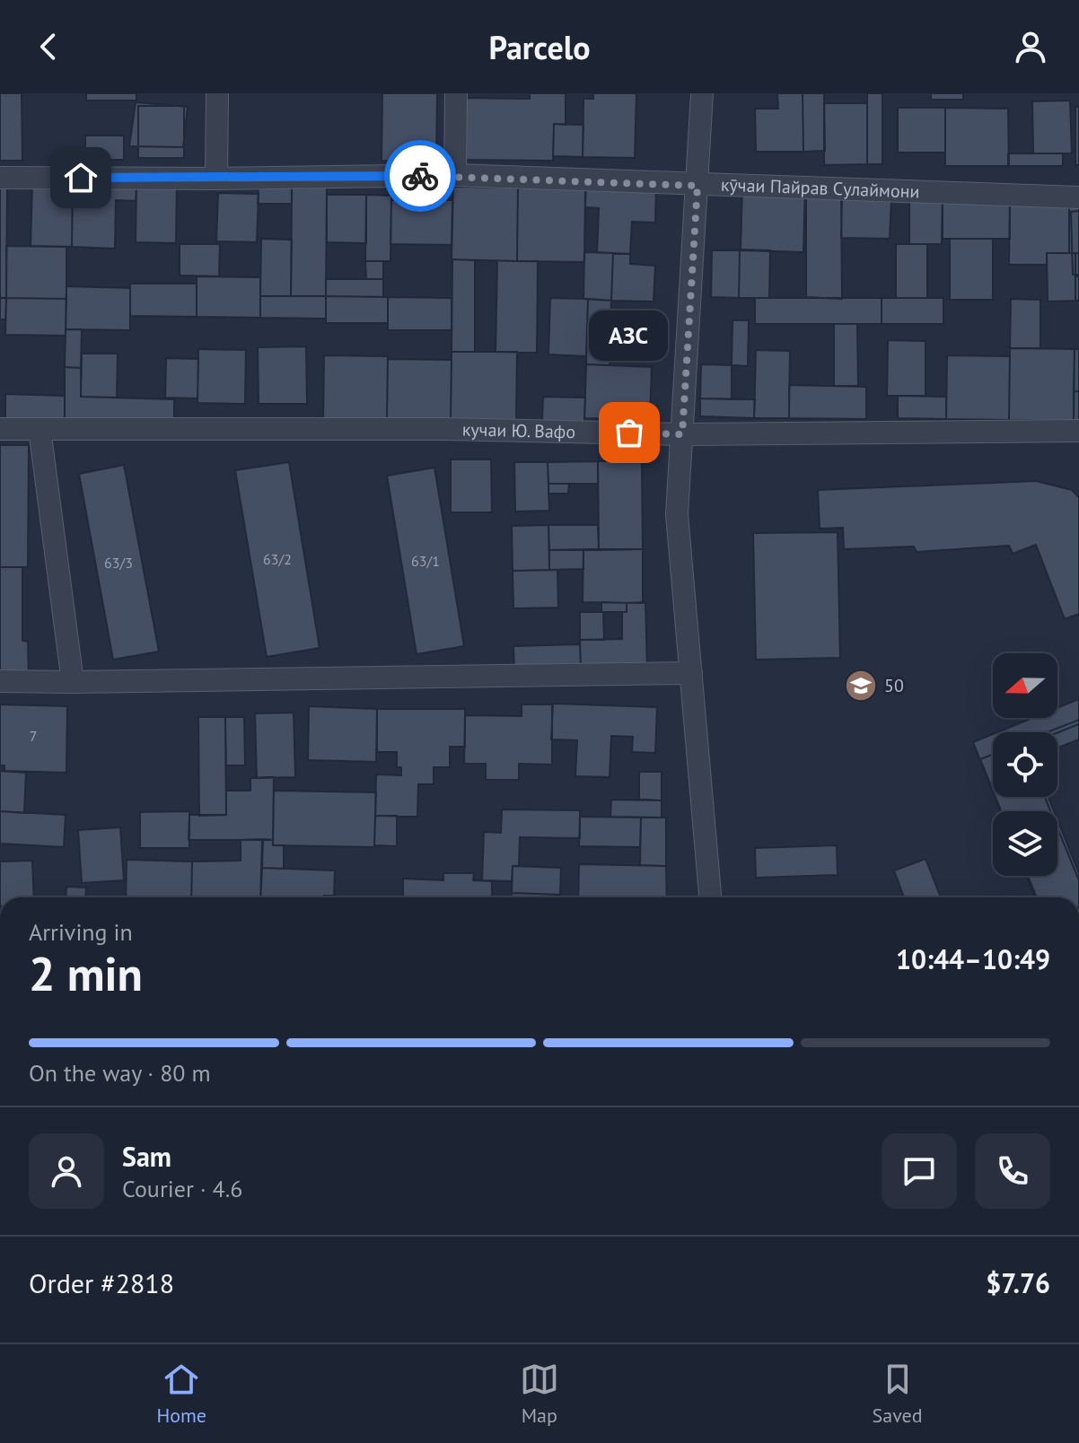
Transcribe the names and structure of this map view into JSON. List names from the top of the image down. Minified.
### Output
{"streets":{"street":["кӯчаи Пайрав Сулаймони","кучаи Ю. Вафо"]},"places":{"other":["АЗС"],"school or university":["50"]},"house_numbers":["63/2","63/1","63/3","7"],"north":"left","page":{"header":"Parcelo","bubble":"АЗС","heading":["2 min","Arriving in","10:44–10:49"],"panel":["Sam","Courier · 4.6","Order #2818","$7.76"],"bar":"On the way · 80 m","tabs":["Home","Map","Saved"]}}
